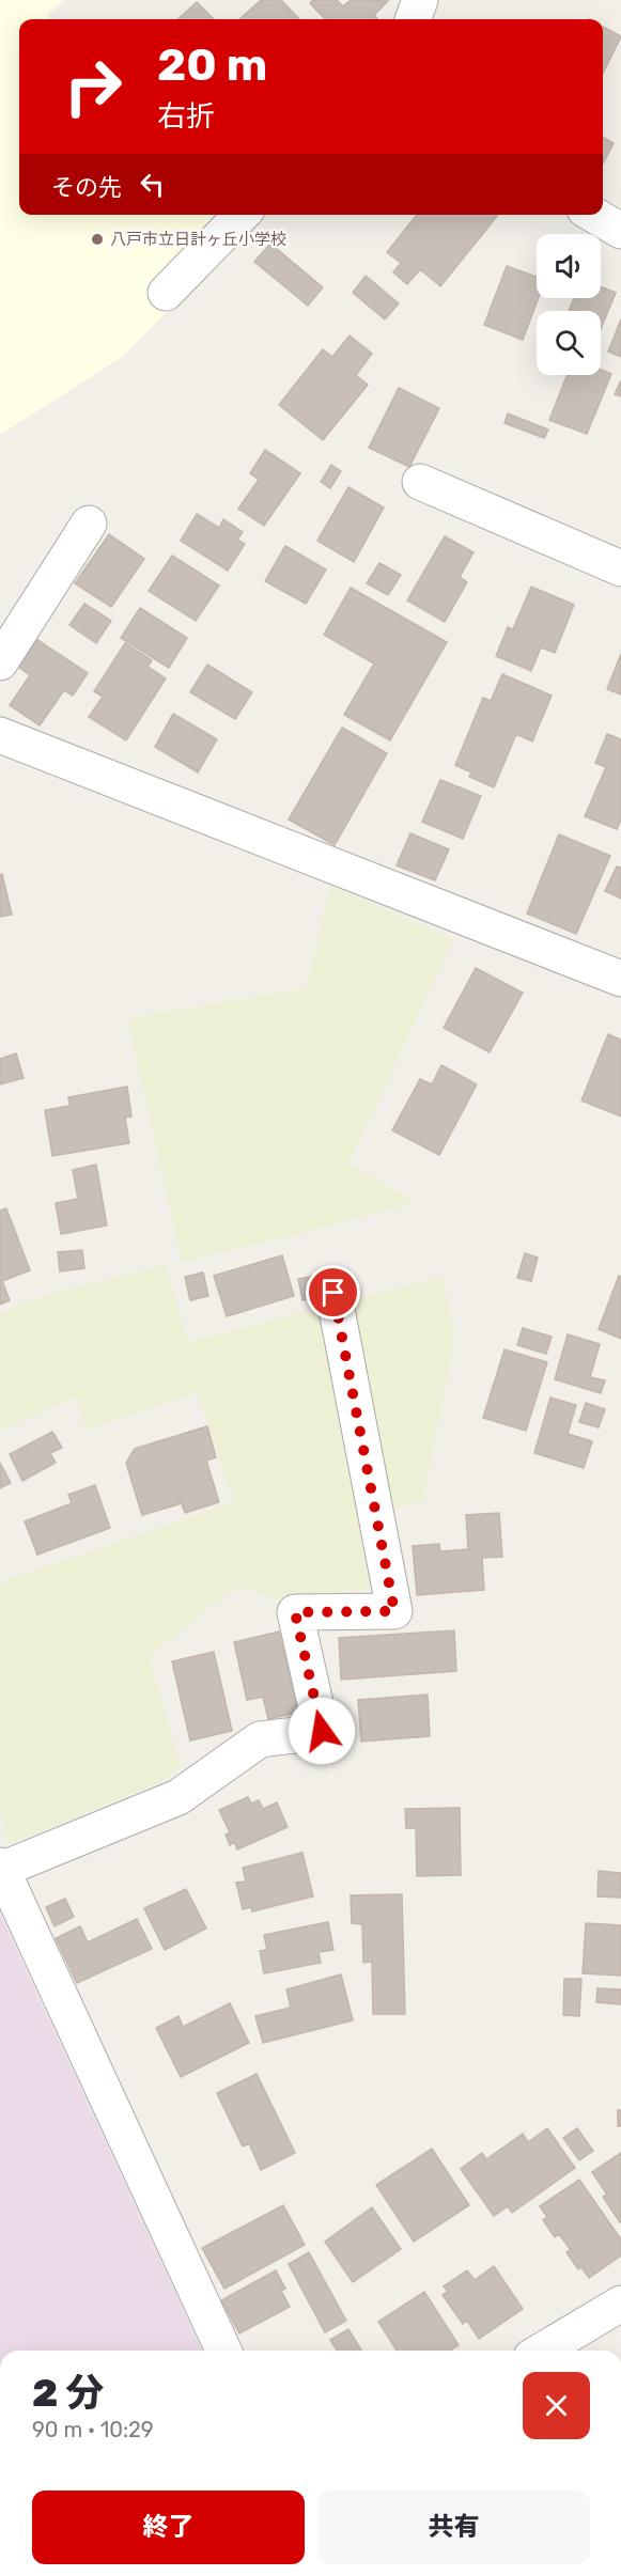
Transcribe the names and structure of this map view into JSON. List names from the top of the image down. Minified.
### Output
{"places":["八戸市立日計ヶ丘小学校"],"page":{"turn":["20 m","右折"],"then":"その先","heading":["2 分","90 m · 10:29"],"buttons":["終了","共有"]}}
